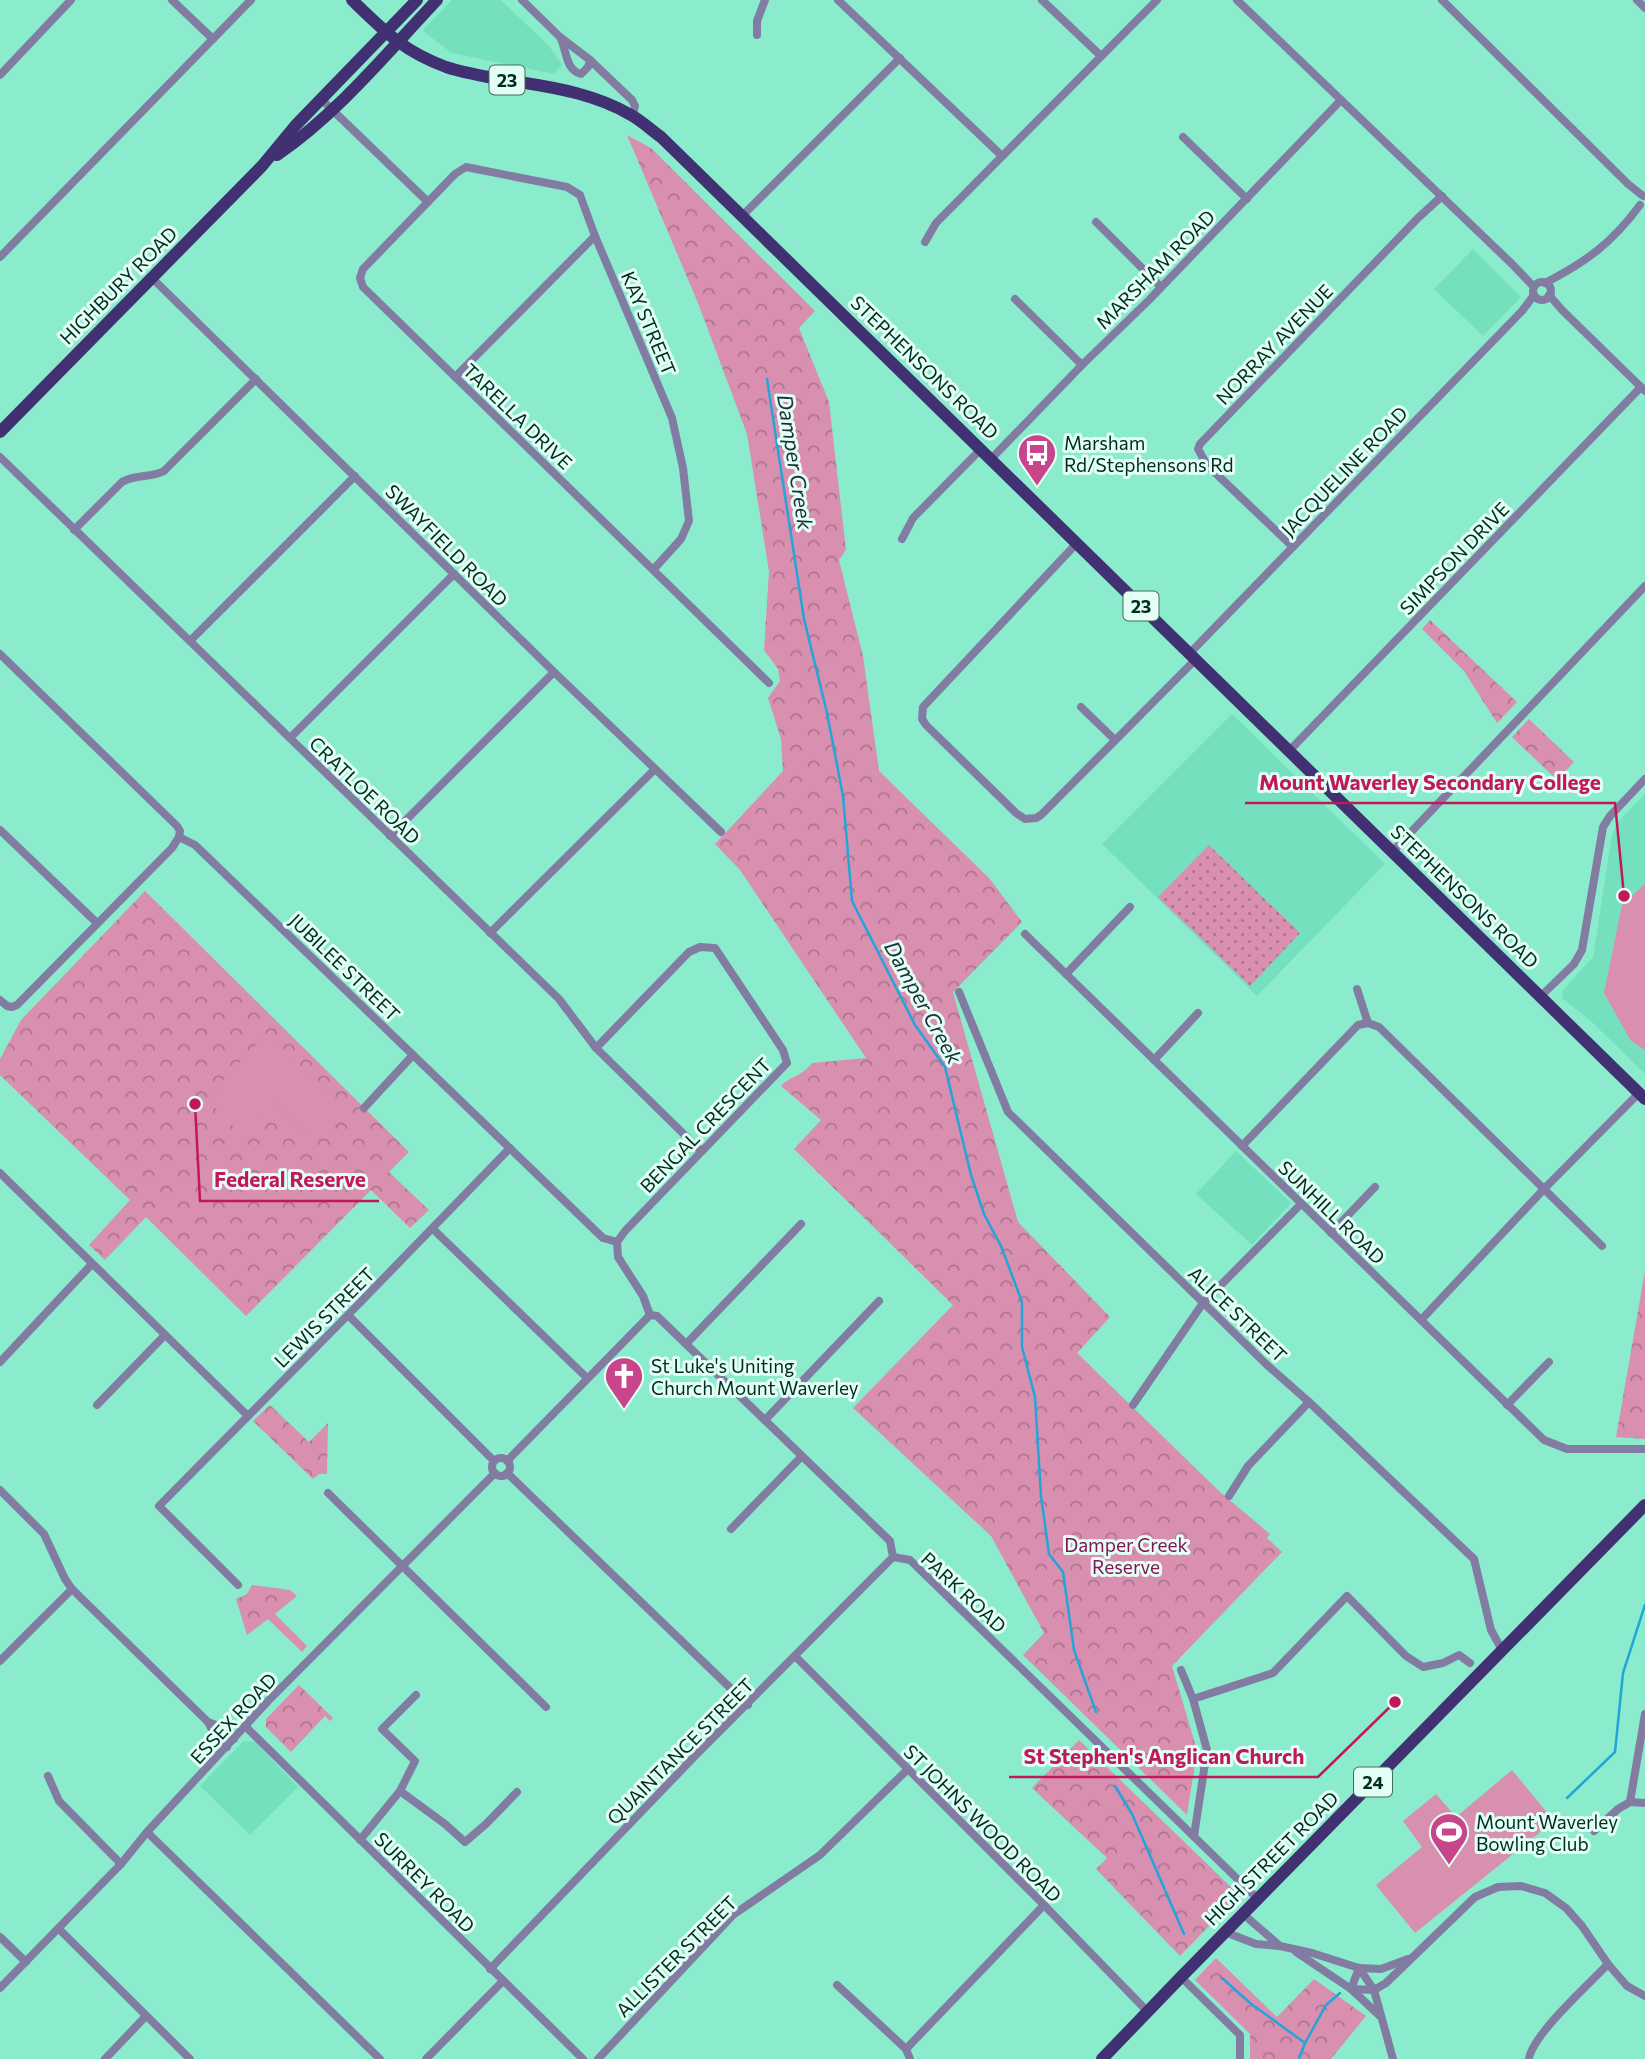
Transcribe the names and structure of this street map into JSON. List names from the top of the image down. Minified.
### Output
{"streets":{"main road":["23","HIGHBURY ROAD","STEPHENSONS ROAD","24","HIGH STREET ROAD"],"street":["MARSHAM ROAD","KAY STREET","NORRAY AVENUE","TARELLA DRIVE","JACQUELINE ROAD","SWAYFIELD ROAD","SIMPSON DRIVE","CRATLOE ROAD","JUBILEE STREET","BENGAL CRESCENT","SUNHILL ROAD","ALICE STREET","LEWIS STREET","PARK ROAD","ESSEX ROAD","QUAINTANCE STREET","ST JOHNS WOOD ROAD","SURREY ROAD","ALLISTER STREET"]},"crossings":[["23","HIGHBURY ROAD"],["23","STEPHENSONS ROAD"],["MARSHAM ROAD","STEPHENSONS ROAD"],["HIGHBURY ROAD","STEPHENSONS ROAD"],["HIGHBURY ROAD","SWAYFIELD ROAD"],["KAY STREET","TARELLA DRIVE"],["NORRAY AVENUE","JACQUELINE ROAD"],["STEPHENSONS ROAD","JACQUELINE ROAD"],["STEPHENSONS ROAD","SIMPSON DRIVE"],["CRATLOE ROAD","BENGAL CRESCENT"],["JUBILEE STREET","BENGAL CRESCENT"],["JUBILEE STREET","LEWIS STREET"],["ALICE STREET","HIGH STREET ROAD"],["PARK ROAD","QUAINTANCE STREET"],["PARK ROAD","HIGH STREET ROAD"],["ESSEX ROAD","SURREY ROAD"],["QUAINTANCE STREET","ST JOHNS WOOD ROAD"],["QUAINTANCE STREET","SURREY ROAD"],["ST JOHNS WOOD ROAD","HIGH STREET ROAD"],["ST JOHNS WOOD ROAD","ALLISTER STREET"]],"water":["Damper Creek"],"parks":["Damper Creek Reserve"],"places":{"bus stop":["Marsham Rd/Stephensons Rd"],"other":["Mount Waverley Secondary College","Federal Reserve","St Stephen's Anglican Church"],"church":["St Luke's Uniting Church Mount Waverley"],"sports":["Mount Waverley Bowling Club"]}}
